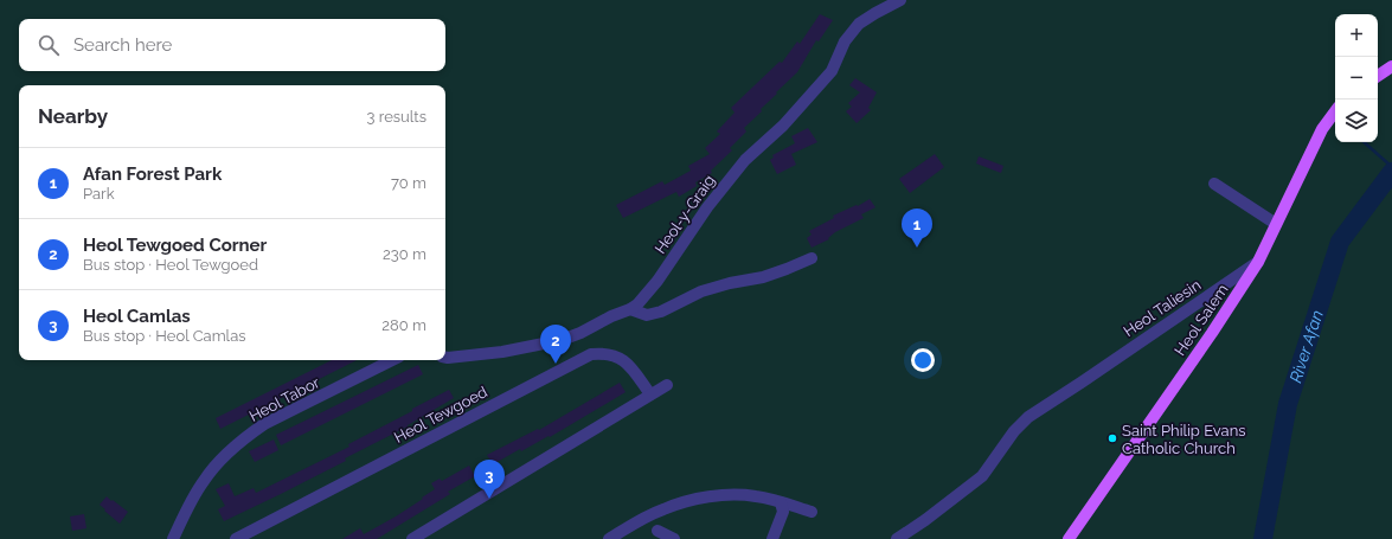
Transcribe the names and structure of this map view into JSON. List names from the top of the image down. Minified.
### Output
{"streets":{"main road":["Heol Salem"],"street":["Heol-y-Graig","Heol Taliesin","Heol Tabor","Heol Tewgoed"]},"crossings":[["Heol Taliesin","Heol Salem"]],"water":["River Afan"],"places":["Saint Philip Evans Catholic Church"],"page":{"map_buttons":["+","−"],"search":"Search here","heading":["Nearby","3 results"],"list":[{"mark":"1","name":"Afan Forest Park","note":"Park","value":"70 m"},{"mark":"2","name":"Heol Tewgoed Corner","note":"Bus stop · Heol Tewgoed","value":"230 m"},{"mark":"3","name":"Heol Camlas","note":"Bus stop · Heol Camlas","value":"280 m"}],"pins":["1","2","3"]}}
